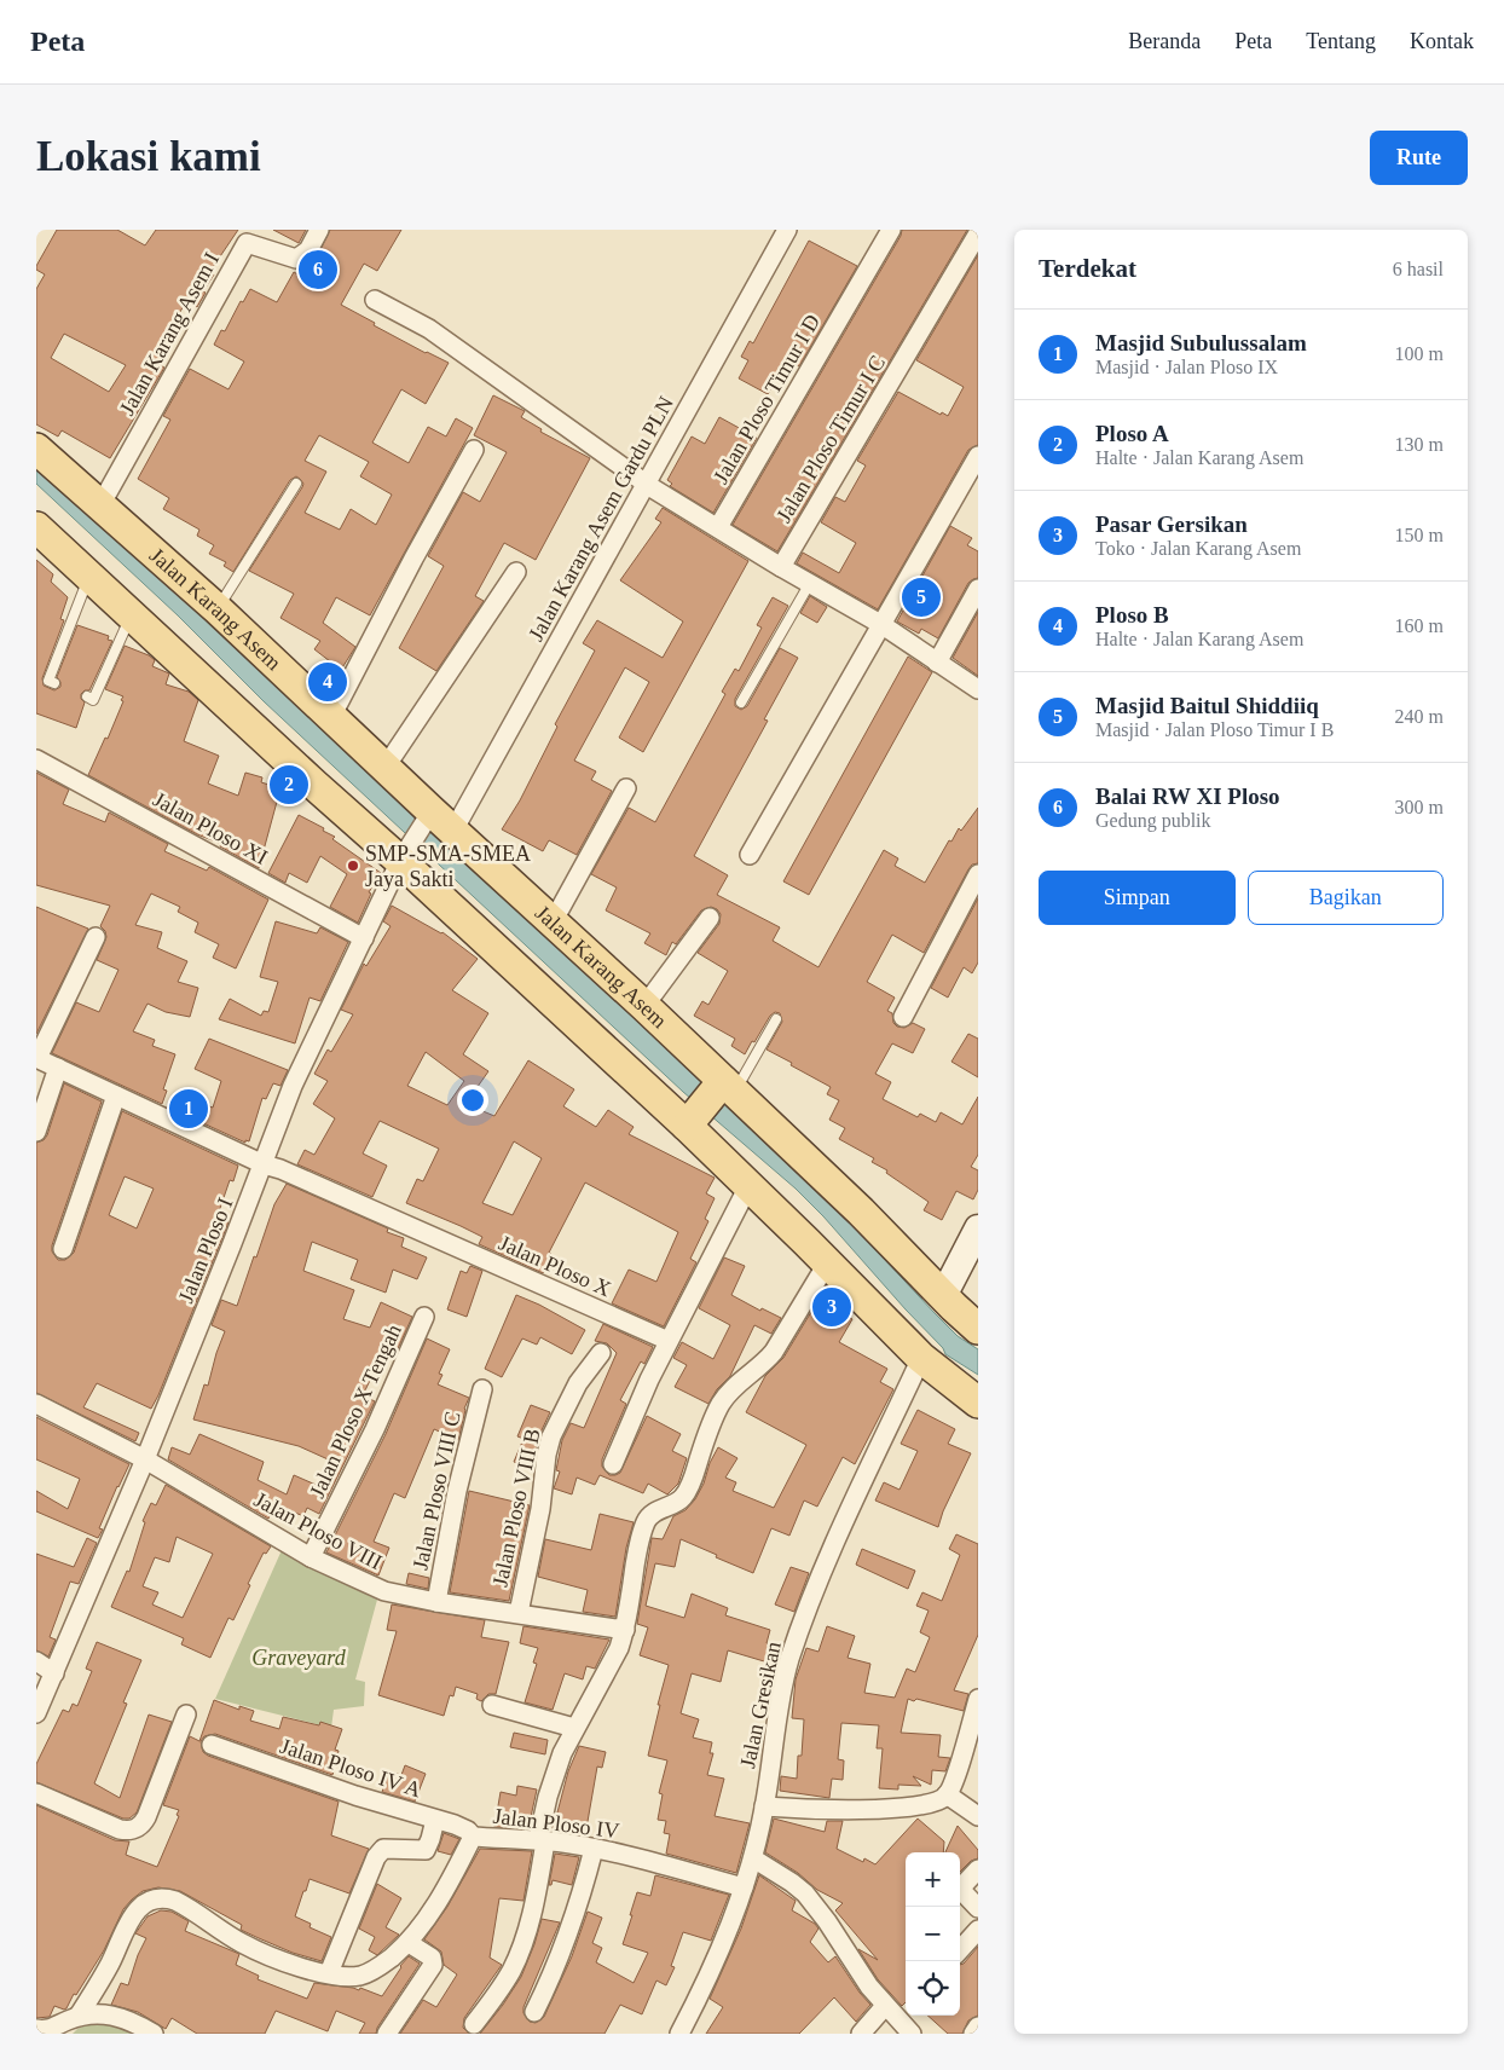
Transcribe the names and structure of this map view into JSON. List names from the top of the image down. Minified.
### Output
{"streets":{"main road":["Jalan Karang Asem"],"street":["Jalan Karang Asem I","Jalan Ploso Timur I D","Jalan Ploso Timur I C","Jalan Karang Asem Gardu PLN","Jalan Ploso XI","Jalan Ploso I","Jalan Ploso X","Jalan Ploso X Tengah","Jalan Ploso VIII C","Jalan Ploso VIII B","Jalan Ploso VIII","Jalan Gresikan","Jalan Ploso IV A","Jalan Ploso IV"]},"crossings":[["Jalan Karang Asem I","Jalan Karang Asem"],["Jalan Karang Asem Gardu PLN","Jalan Karang Asem"],["Jalan Karang Asem Gardu PLN","Jalan Ploso I"],["Jalan Karang Asem","Jalan Ploso I"],["Jalan Ploso XI","Jalan Ploso I"],["Jalan Ploso I","Jalan Ploso X"],["Jalan Ploso I","Jalan Ploso VIII"],["Jalan Ploso X Tengah","Jalan Ploso VIII"],["Jalan Ploso VIII C","Jalan Ploso VIII"],["Jalan Ploso VIII B","Jalan Ploso VIII"],["Jalan Gresikan","Jalan Ploso IV"],["Jalan Ploso IV A","Jalan Ploso IV"]],"parks":["Graveyard"],"places":["SMP-SMA-SMEA Jaya Sakti"],"page":{"header":"Peta","nav":["Beranda","Peta","Tentang","Kontak"],"buttons":["Rute",["Simpan","Bagikan"]],"title":"Lokasi kami","heading":["Terdekat","6 hasil"],"pins":["6","5","4","2","1","3"],"list":[{"mark":"1","name":"Masjid Subulussalam","note":"Masjid · Jalan Ploso IX","value":"100 m"},{"mark":"2","name":"Ploso A","note":"Halte · Jalan Karang Asem","value":"130 m"},{"mark":"3","name":"Pasar Gersikan","note":"Toko · Jalan Karang Asem","value":"150 m"},{"mark":"4","name":"Ploso B","note":"Halte · Jalan Karang Asem","value":"160 m"},{"mark":"5","name":"Masjid Baitul Shiddiiq","note":"Masjid · Jalan Ploso Timur I B","value":"240 m"},{"mark":"6","name":"Balai RW XI Ploso","note":"Gedung publik","value":"300 m"}],"map_buttons":["+","−"]}}
